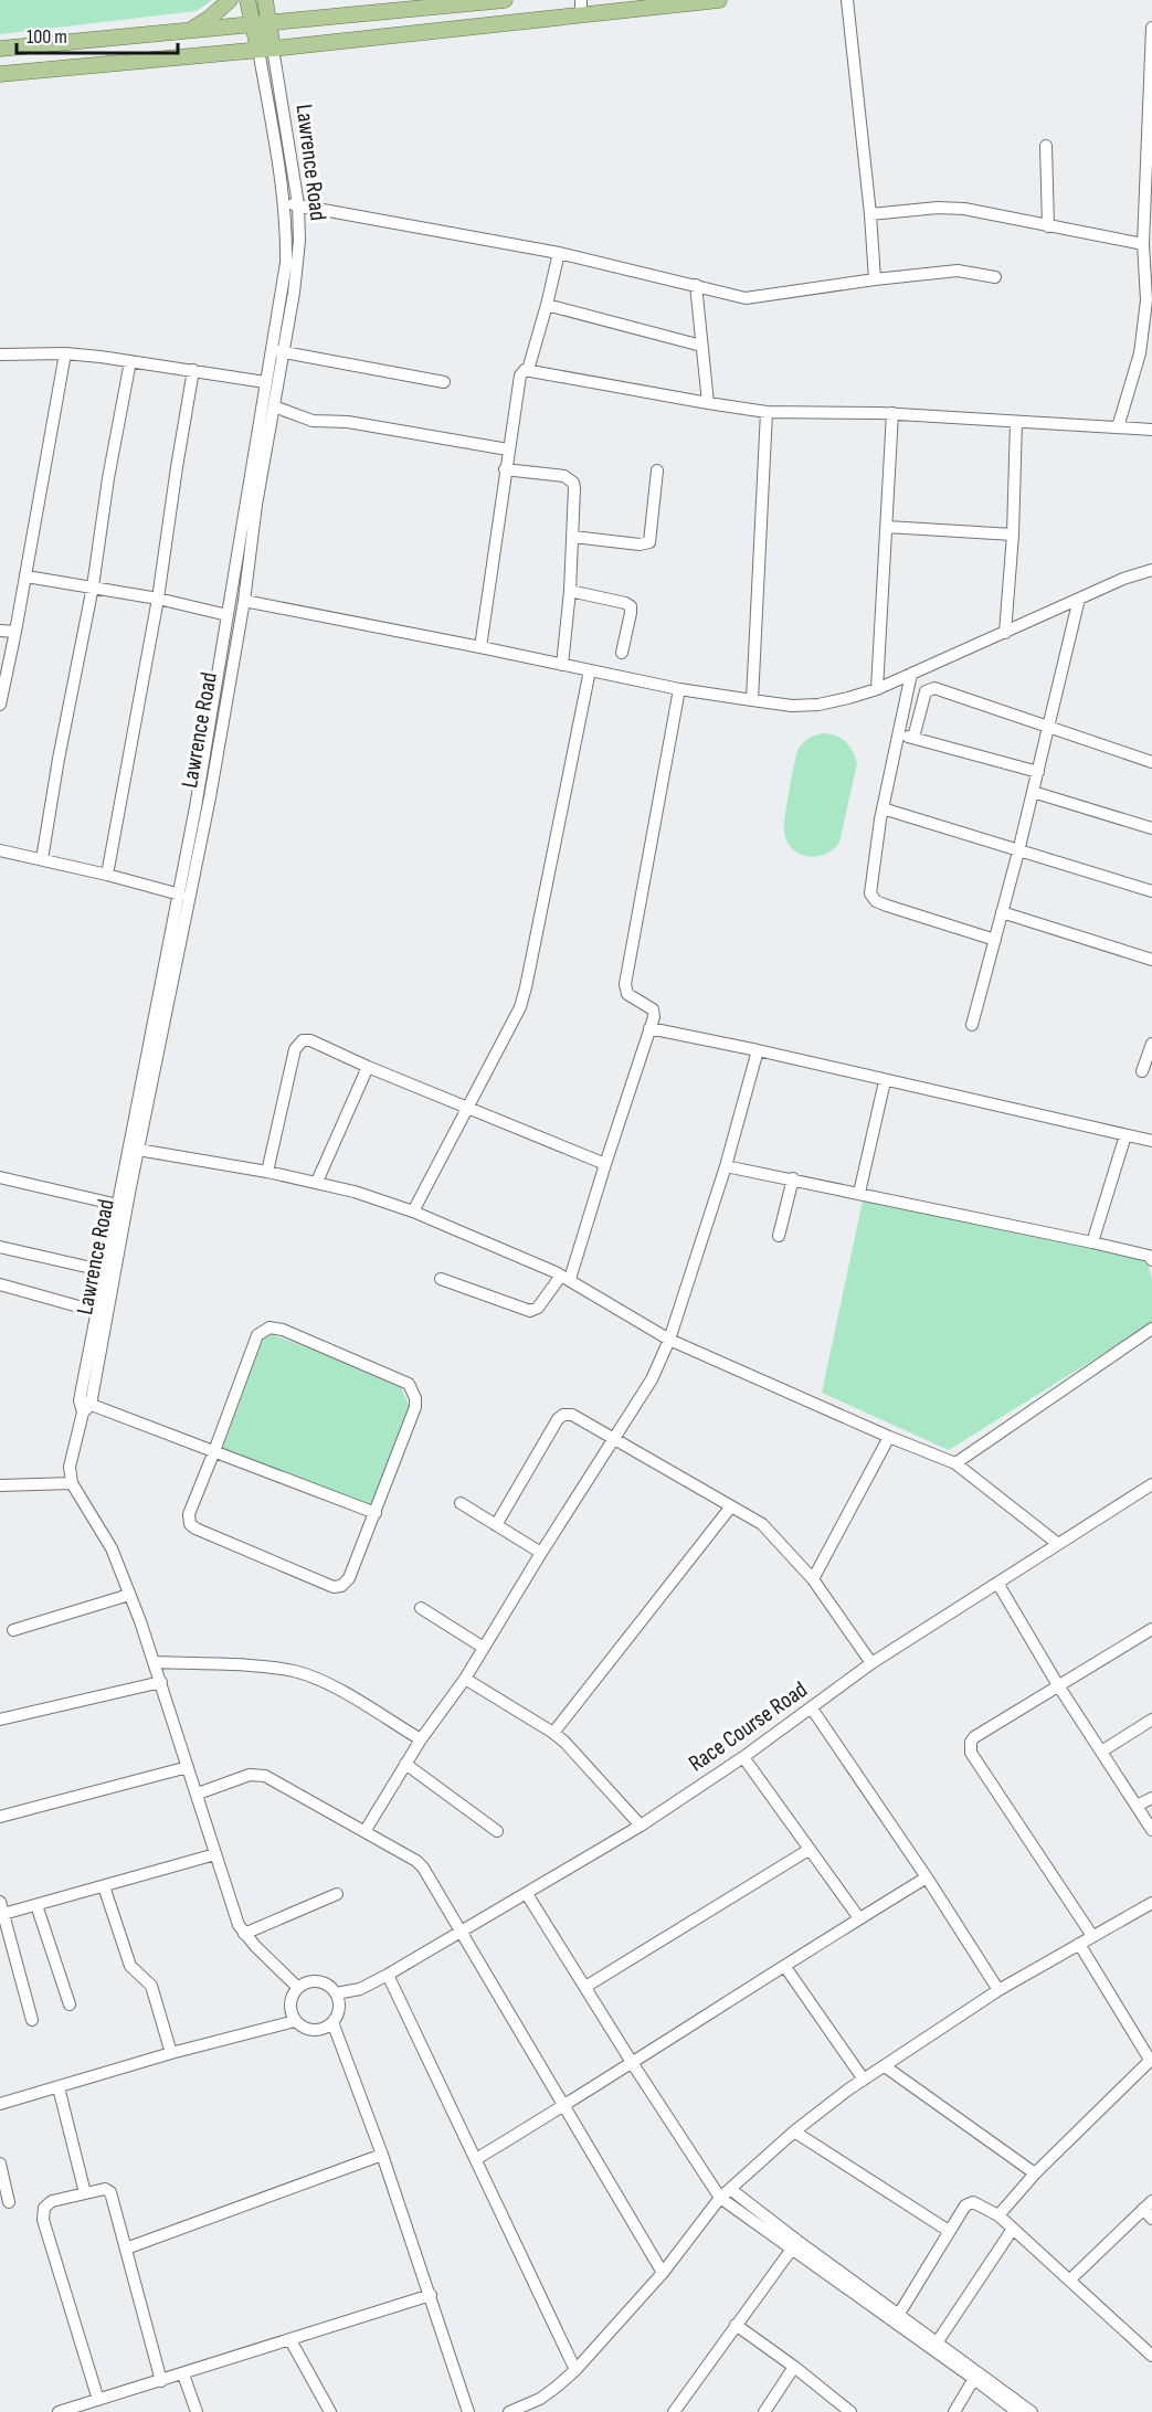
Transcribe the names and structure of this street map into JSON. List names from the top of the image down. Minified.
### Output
{"streets":{"street":["Lawrence Road","Race Course Road"]},"scale_bar":"100 m"}
